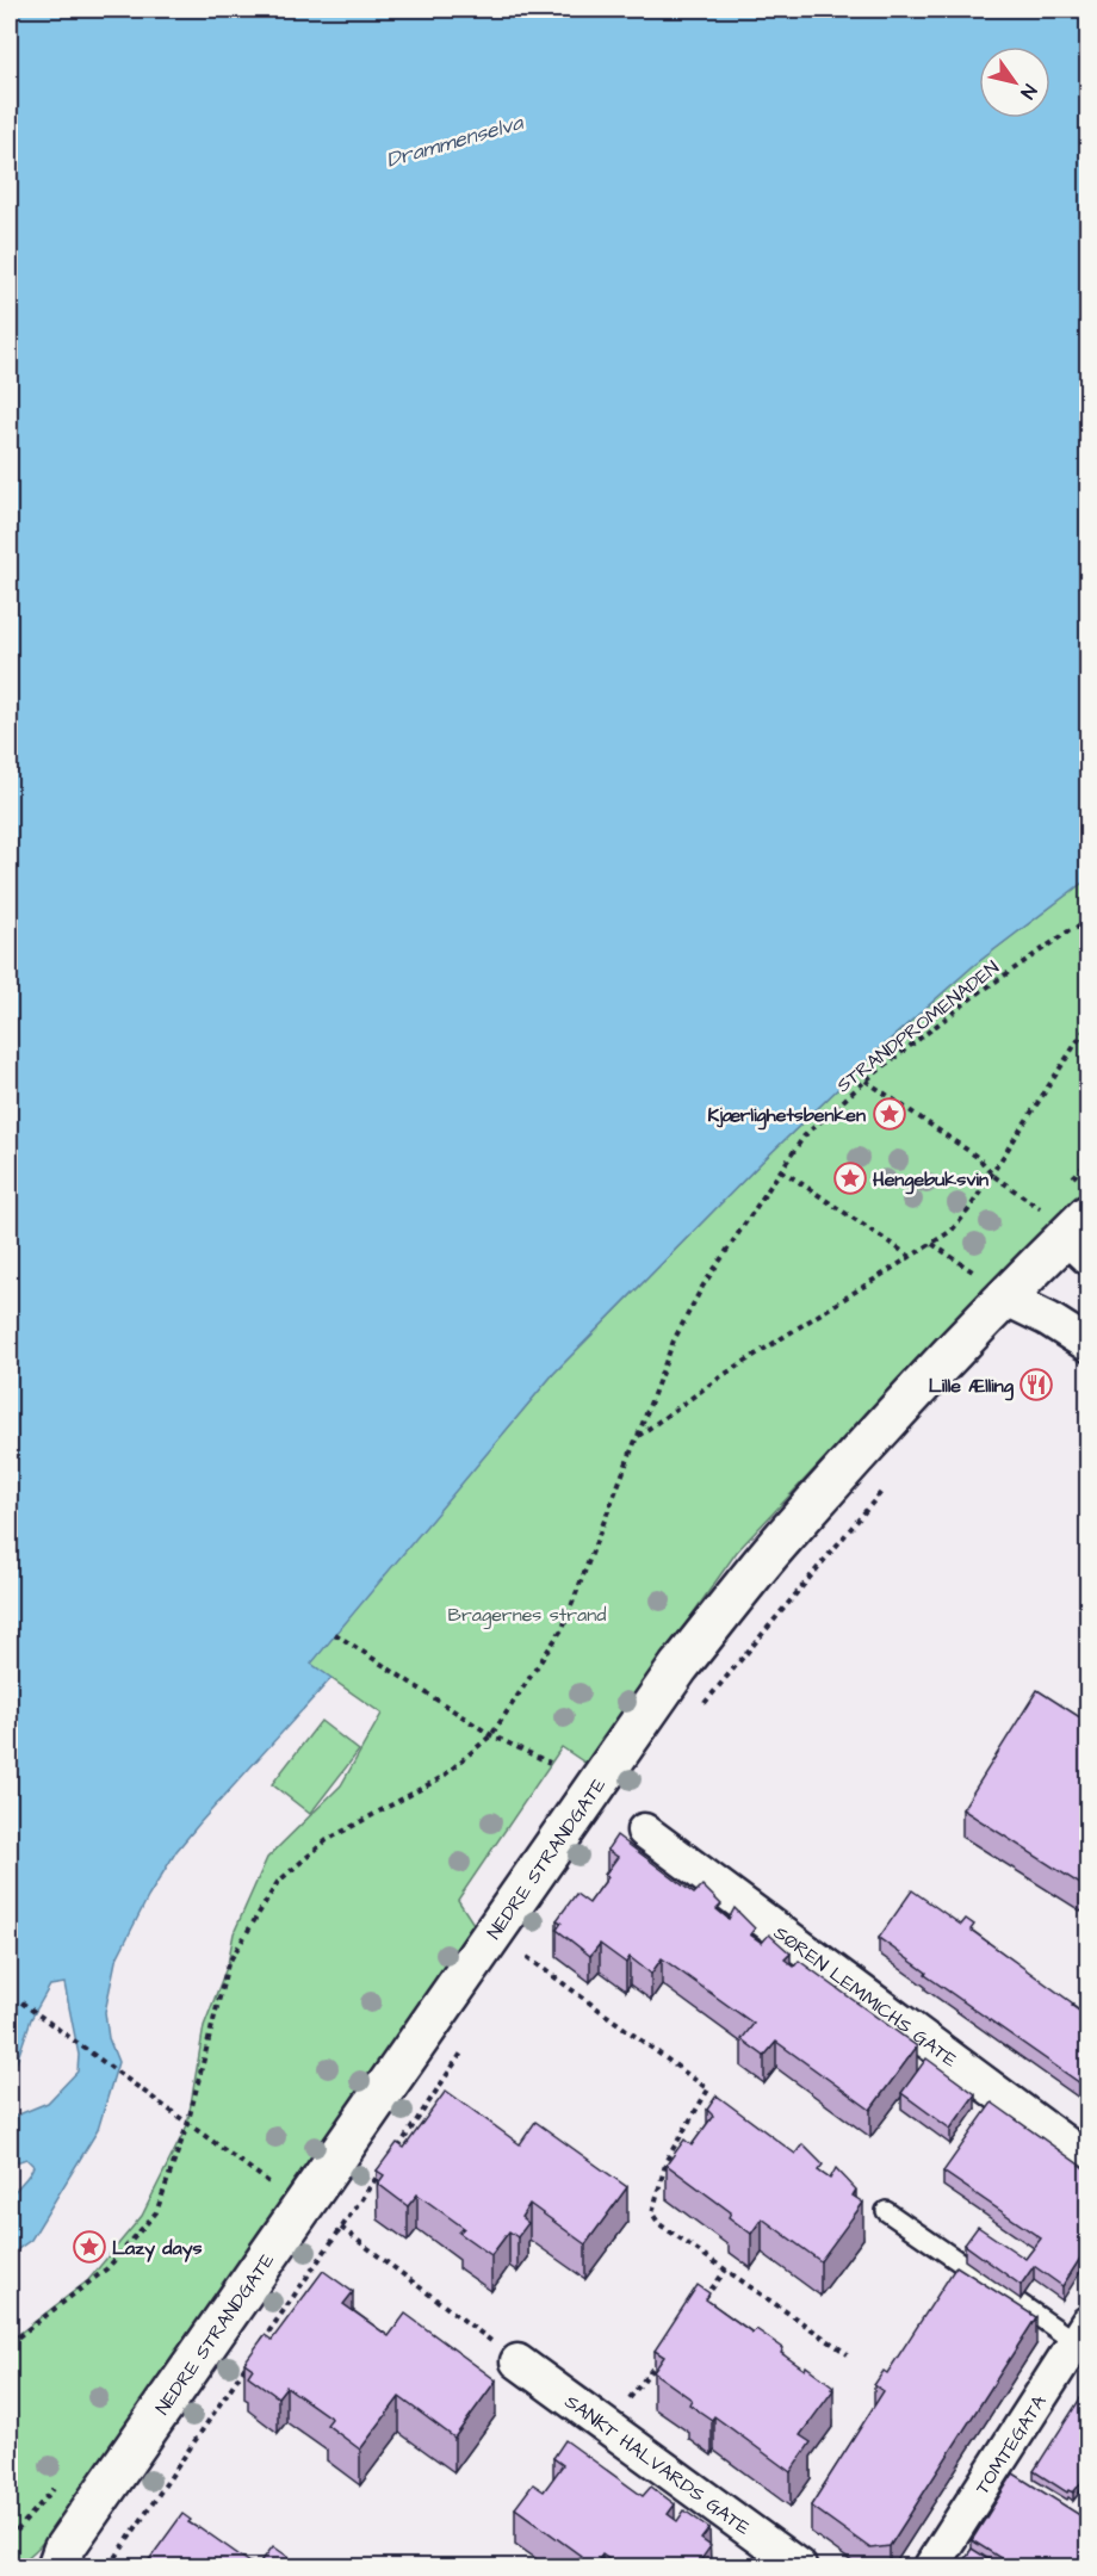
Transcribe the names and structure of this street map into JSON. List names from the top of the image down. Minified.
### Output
{"streets":{"street":["NEDRE STRANDGATE","SØREN LEMMICHS GATE","TOMTEGATA","SANKT HALVARDS GATE"],"path":["STRANDPROMENADEN"]},"water":["Drammenselva"],"parks":["Bragernes strand"],"places":{"place":["Kjærlighetsbenken","Hengebuksvin","Lazy days"],"restaurant":["Lille Ælling"]},"north":"bottom right"}
